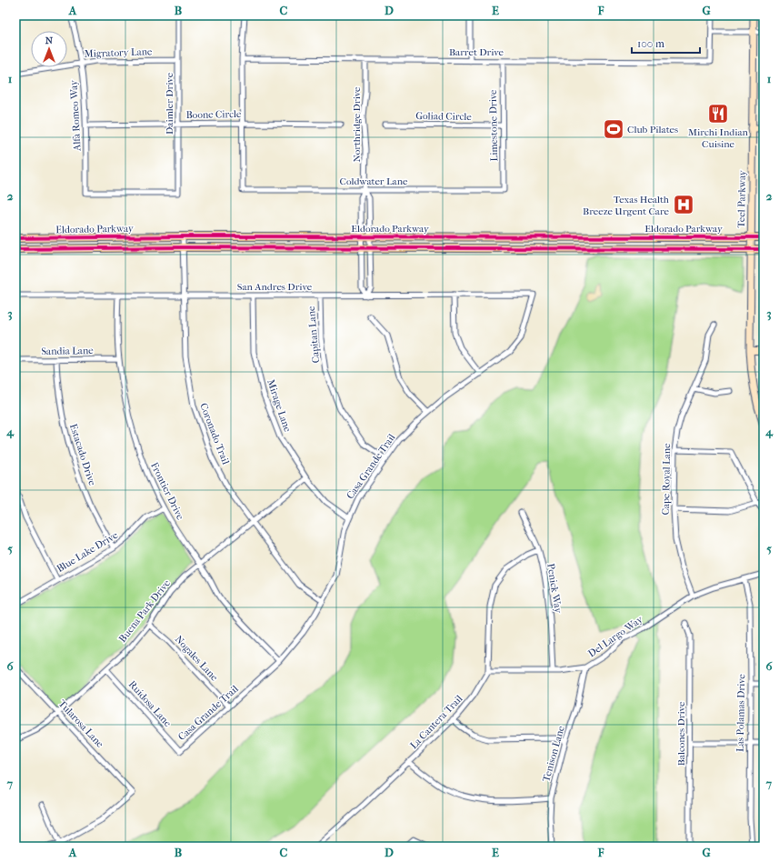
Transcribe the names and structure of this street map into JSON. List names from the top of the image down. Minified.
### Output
{"streets":{"main road":["Teel Parkway","Eldorado Parkway"],"street":["Barret Drive","Migratory Lane","Daimler Drive","Boone Circle","Alfa Romeo Way","Goliad Circle","Northridge Drive","Limestone Drive","Coldwater Lane","San Andres Drive","Capitan Lane","Sandia Lane","Mirage Lane","Coronado Trail","Estacado Drive","Casa Grande Trail","Cape Royal Lane","Frontier Drive","Blue Lake Drive","Penick Way","Buena Park Drive","Del Largo Way","Nogales Lane","Ruidosa Lane","Las Polamas Drive","La Cantera Trail","Tularosa Lane","Balcones Drive","Tenison Lane"]},"crossings":[["Barret Drive","Northridge Drive"],["Barret Drive","Limestone Drive"],["Migratory Lane","Daimler Drive"],["Migratory Lane","Alfa Romeo Way"],["Daimler Drive","Boone Circle"],["Daimler Drive","Alfa Romeo Way"],["Boone Circle","Alfa Romeo Way"],["Boone Circle","Coldwater Lane"],["Goliad Circle","Limestone Drive"],["Northridge Drive","Coldwater Lane"],["Northridge Drive","Eldorado Parkway"],["Northridge Drive","San Andres Drive"],["Limestone Drive","Coldwater Lane"],["Teel Parkway","Eldorado Parkway"],["Eldorado Parkway","Coronado Trail"],["San Andres Drive","Capitan Lane"],["San Andres Drive","Mirage Lane"],["San Andres Drive","Coronado Trail"],["San Andres Drive","Casa Grande Trail"],["San Andres Drive","Frontier Drive"],["Capitan Lane","Casa Grande Trail"],["Sandia Lane","Estacado Drive"],["Sandia Lane","Frontier Drive"],["Mirage Lane","Casa Grande Trail"],["Mirage Lane","Buena Park Drive"],["Coronado Trail","Casa Grande Trail"],["Coronado Trail","Buena Park Drive"],["Estacado Drive","Blue Lake Drive"],["Casa Grande Trail","Frontier Drive"],["Casa Grande Trail","Nogales Lane"],["Casa Grande Trail","Ruidosa Lane"],["Cape Royal Lane","Del Largo Way"],["Frontier Drive","Blue Lake Drive"],["Frontier Drive","Buena Park Drive"],["Penick Way","Del Largo Way"],["Penick Way","La Cantera Trail"],["Buena Park Drive","Nogales Lane"],["Buena Park Drive","Ruidosa Lane"],["Buena Park Drive","Tularosa Lane"],["Del Largo Way","Las Polamas Drive"],["Del Largo Way","La Cantera Trail"],["Del Largo Way","Tenison Lane"]],"places":{"restaurant":["Mirchi Indian Cuisine"],"sports":["Club Pilates"],"hospital":["Texas Health Breeze Urgent Care"]},"scale_bar":"100 m","north":"top","grid":{"columns":["A","B","C","D","E","F","G"],"rows":["1","2","3","4","5","6","7"]}}
